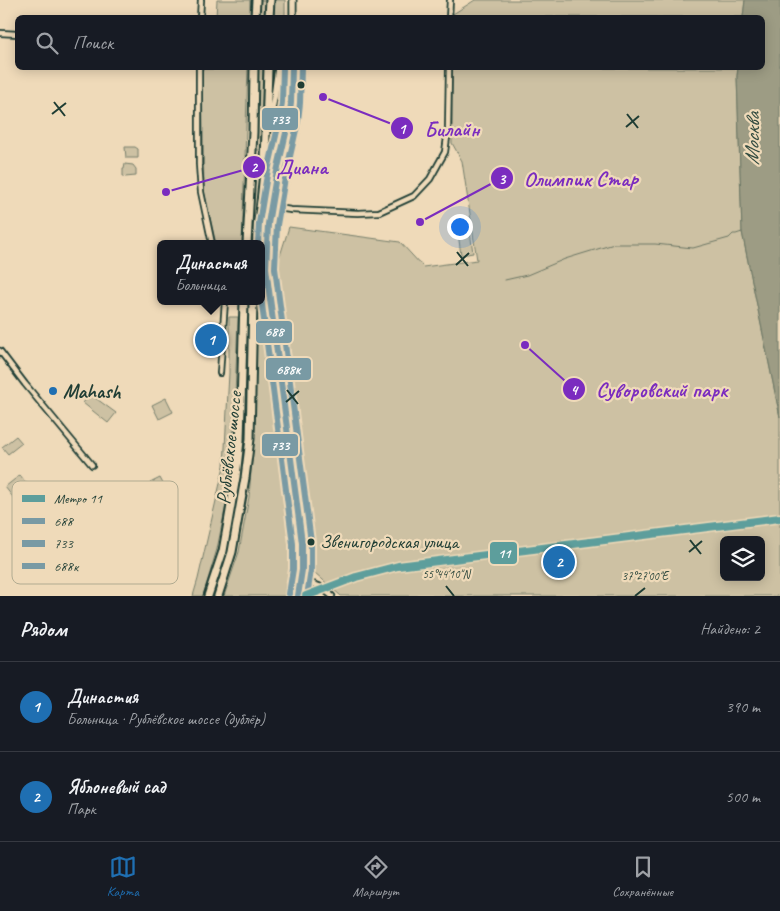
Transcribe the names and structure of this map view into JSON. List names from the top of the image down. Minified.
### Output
{"streets":{"main road":["Рублёвское шоссе"]},"water":["Москва"],"places":["Билайн","Диана","Олимпик Стар","Суворовский парк","Mahash","Звенигородская улица"],"lines":["transit line 688","transit line 733","transit line 688к","metro line 11"],"legend":["Метро 11","688","733","688к"],"page":{"search":"Поиск","popup":["Династия","Больница"],"pins":["1","2"],"heading":["Рядом","Найдено: 2"],"list":[{"mark":"1","name":"Династия","note":"Больница · Рублёвское шоссе (дублёр)","value":"390 m"},{"mark":"2","name":"Яблоневый сад","note":"Парк","value":"500 m"}],"nav":["Карта","Маршрут","Сохранённые"]},"coordinates":["55°44'10\"N","37°27'00\"E"]}
